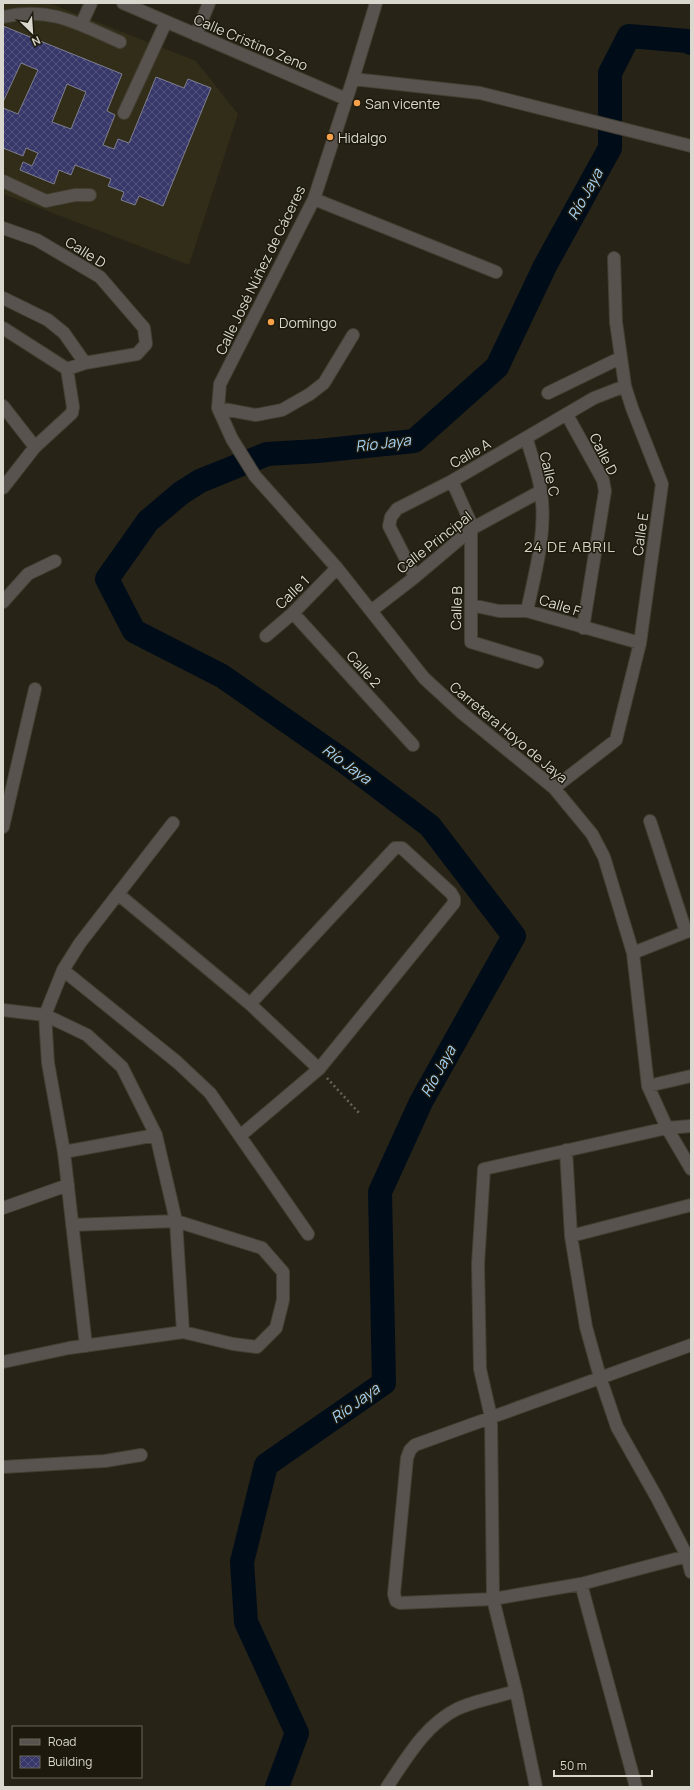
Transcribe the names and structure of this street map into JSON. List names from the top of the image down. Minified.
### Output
{"streets":{"street":["Calle Cristino Zeno","Calle D","Calle José Núñez de Cáceres","Calle A","Calle C","Calle E","Calle Principal","Calle 1","Calle F","Calle B","Calle 2","Carretera Hoyo de Jaya"]},"crossings":[["Calle Cristino Zeno","Calle José Núñez de Cáceres"],["Calle D","Calle A"],["Calle D","Calle F"],["Calle José Núñez de Cáceres","Carretera Hoyo de Jaya"],["Calle A","Calle C"],["Calle A","Calle E"],["Calle A","Calle Principal"],["Calle A","Calle B"],["Calle C","Calle Principal"],["Calle C","Calle F"],["Calle E","Calle F"],["Calle E","Carretera Hoyo de Jaya"],["Calle Principal","Calle B"],["Calle Principal","Carretera Hoyo de Jaya"],["Calle 1","Calle 2"],["Calle 1","Carretera Hoyo de Jaya"],["Calle F","Calle B"]],"districts":["24 DE ABRIL"],"water":["Río Jaya"],"places":["San vicente","Hidalgo","Domingo"],"legend":["Road","Building"],"scale_bar":"50 m","north":"bottom right"}
